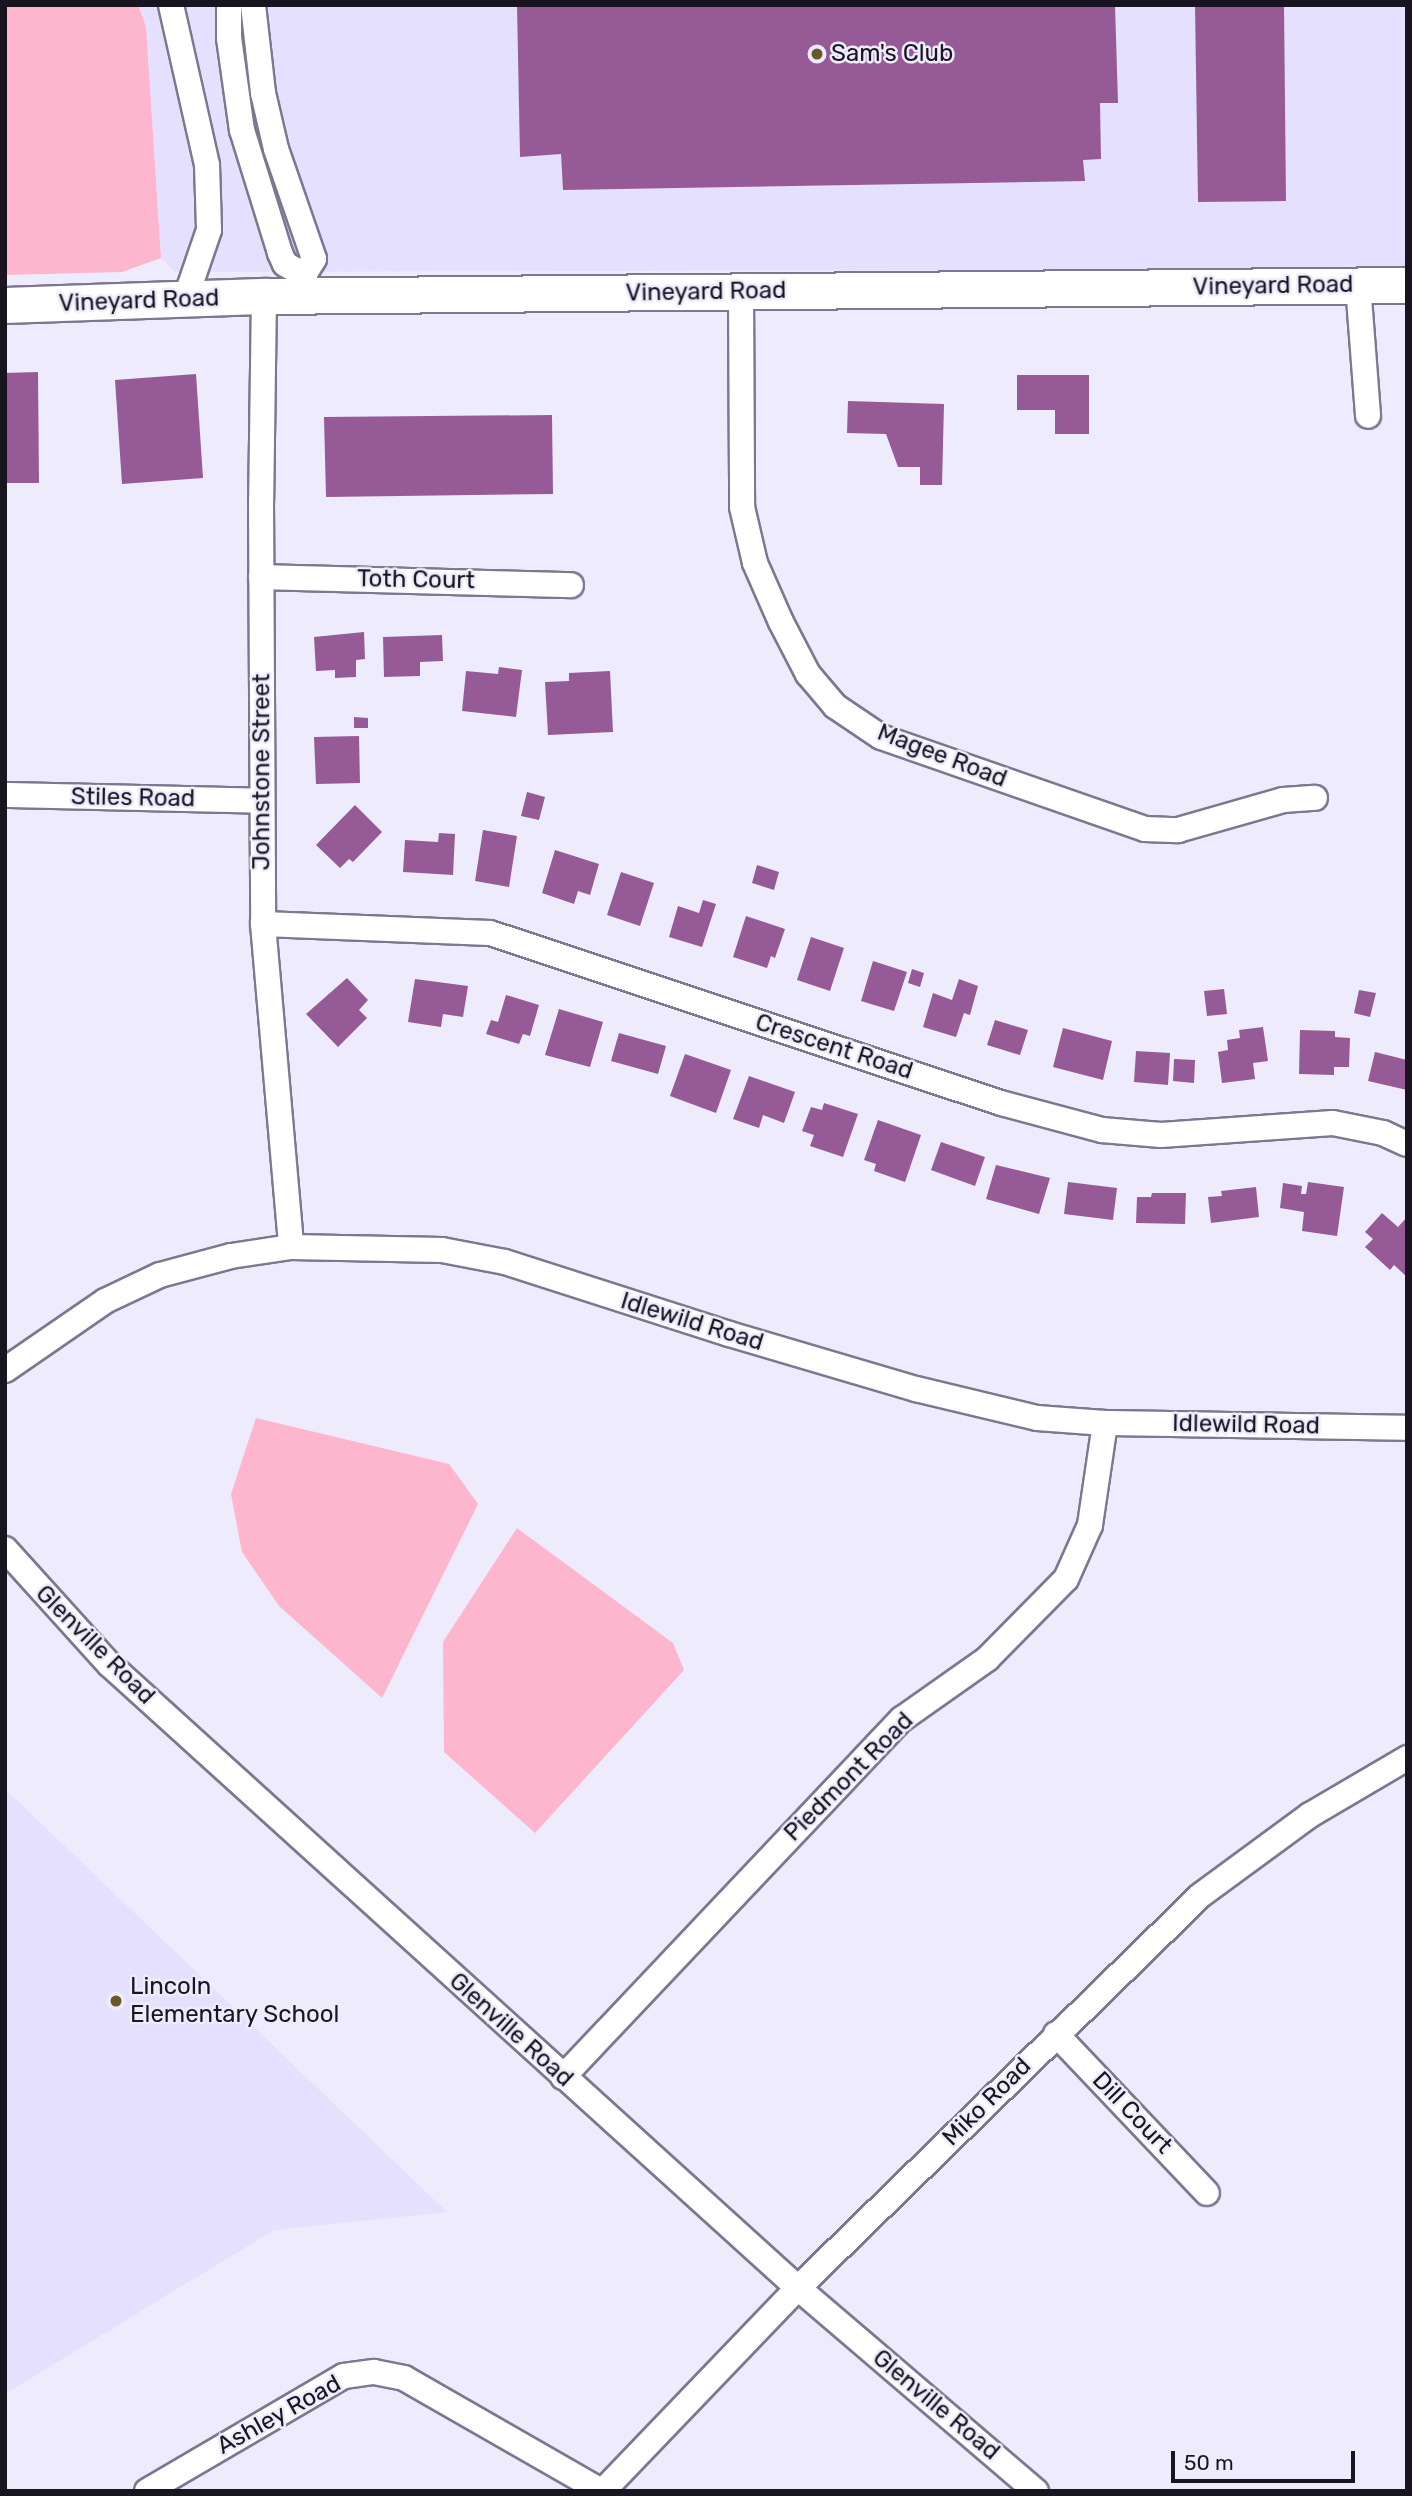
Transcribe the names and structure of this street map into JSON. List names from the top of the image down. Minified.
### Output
{"streets":{"street":["Vineyard Road","Toth Court","Magee Road","Johnstone Street","Stiles Road","Crescent Road","Idlewild Road","Glenville Road","Piedmont Road","Miko Road","Dill Court","Ashley Road"]},"crossings":[["Vineyard Road","Magee Road"],["Vineyard Road","Johnstone Street"],["Toth Court","Johnstone Street"],["Johnstone Street","Stiles Road"],["Johnstone Street","Crescent Road"],["Johnstone Street","Idlewild Road"],["Idlewild Road","Piedmont Road"],["Glenville Road","Piedmont Road"],["Glenville Road","Miko Road"],["Miko Road","Dill Court"],["Miko Road","Ashley Road"]],"places":["Sam's Club","Lincoln Elementary School"],"scale_bar":"50 m"}
